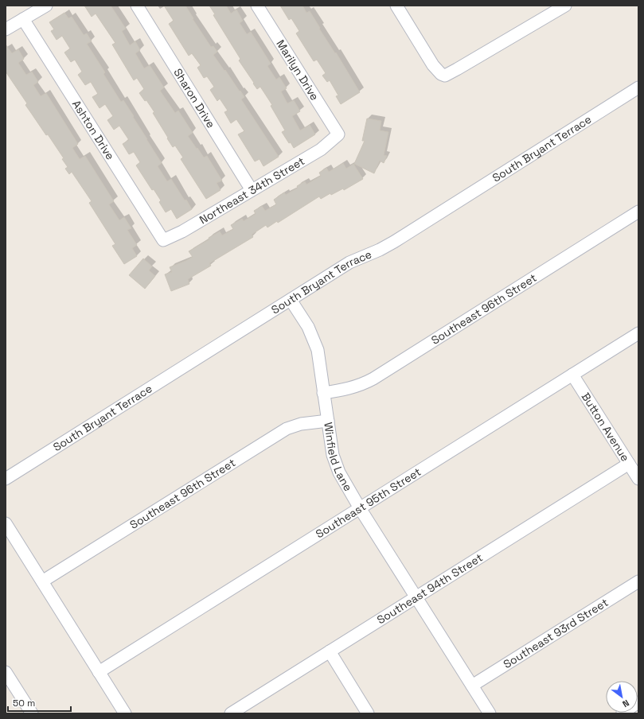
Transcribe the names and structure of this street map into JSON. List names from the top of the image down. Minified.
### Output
{"streets":{"street":["Marilyn Drive","Sharon Drive","Ashton Drive","South Bryant Terrace","Northeast 34th Street","Southeast 96th Street","Button Avenue","Winfield Lane","Southeast 95th Street","Southeast 94th Street","Southeast 93rd Street"]},"crossings":[["Marilyn Drive","Northeast 34th Street"],["Sharon Drive","Northeast 34th Street"],["Ashton Drive","Northeast 34th Street"],["South Bryant Terrace","Winfield Lane"],["Southeast 96th Street","Winfield Lane"],["Button Avenue","Southeast 95th Street"],["Button Avenue","Southeast 94th Street"],["Winfield Lane","Southeast 95th Street"],["Winfield Lane","Southeast 94th Street"],["Winfield Lane","Southeast 93rd Street"]],"scale_bar":"50 m","north":"bottom right"}
